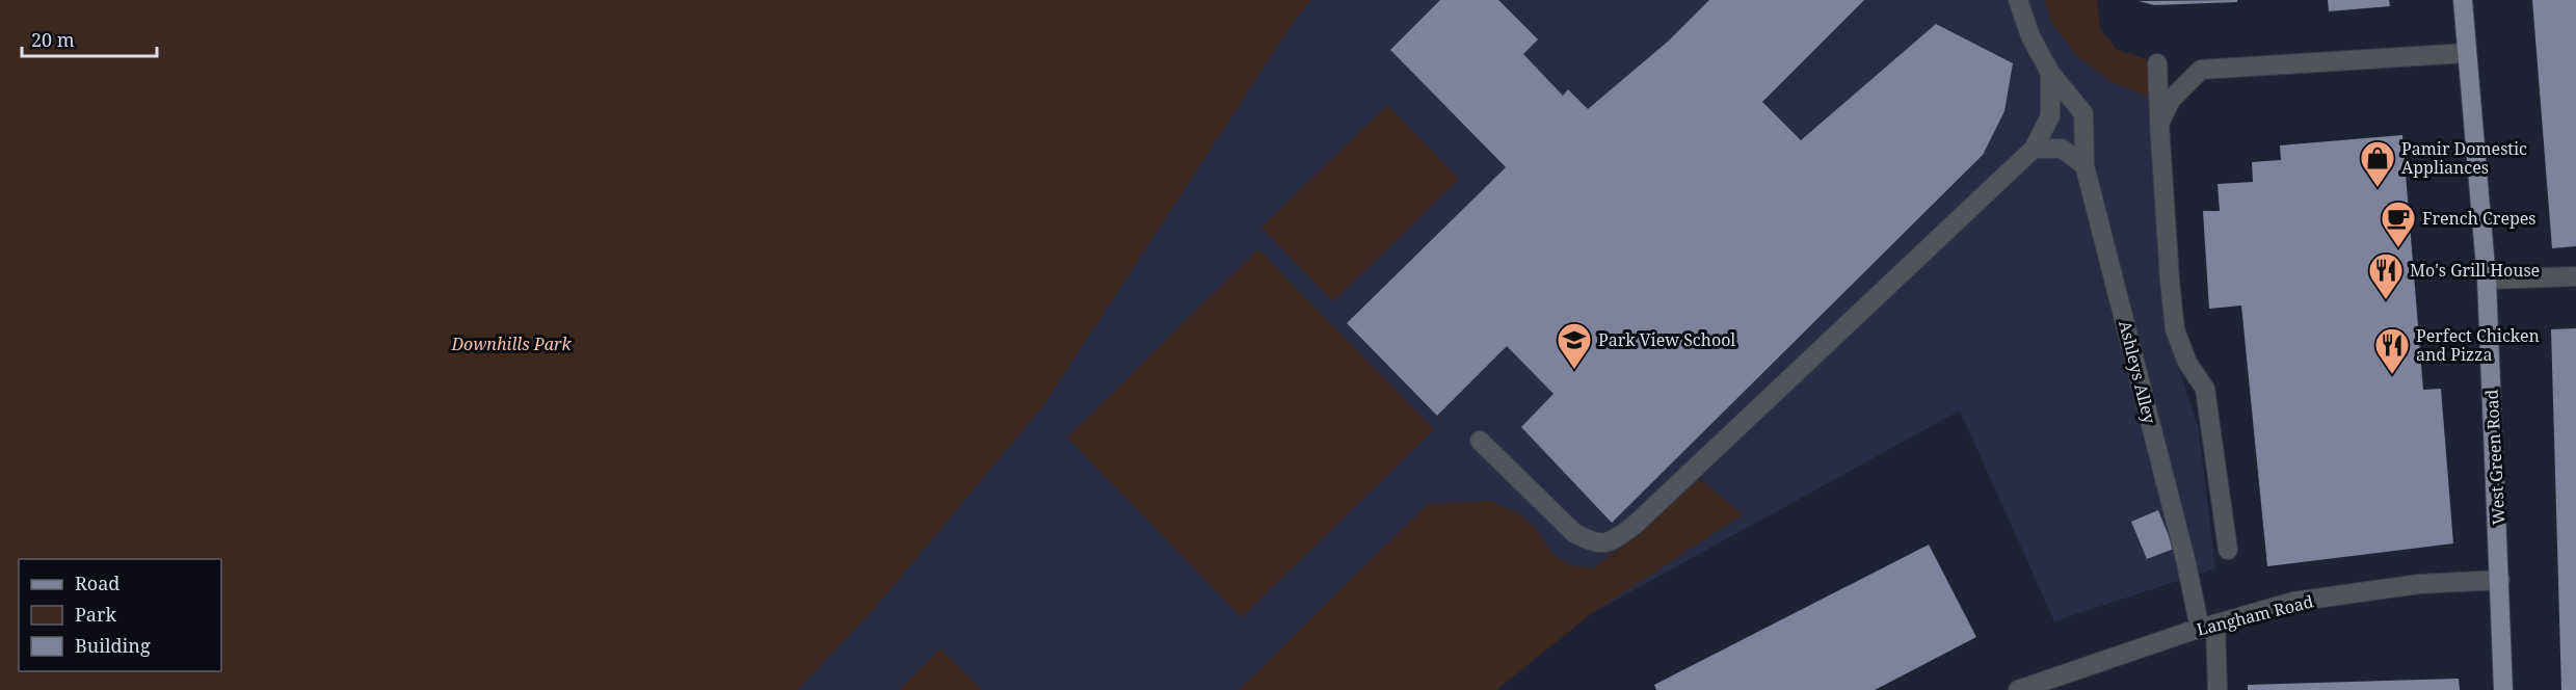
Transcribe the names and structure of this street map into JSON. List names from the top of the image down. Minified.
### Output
{"streets":{"main road":["West Green Road"],"street":["Ashleys Alley","Langham Road"]},"crossings":[["Ashleys Alley","Langham Road"],["West Green Road","Langham Road"]],"parks":["Downhills Park"],"places":{"shop":["Pamir Domestic Appliances"],"cafe":["French Crepes"],"restaurant":["Mo's Grill House","Perfect Chicken and Pizza"],"school or university":["Park View School"]},"legend":["Road","Park","Building"],"scale_bar":"20 m"}
